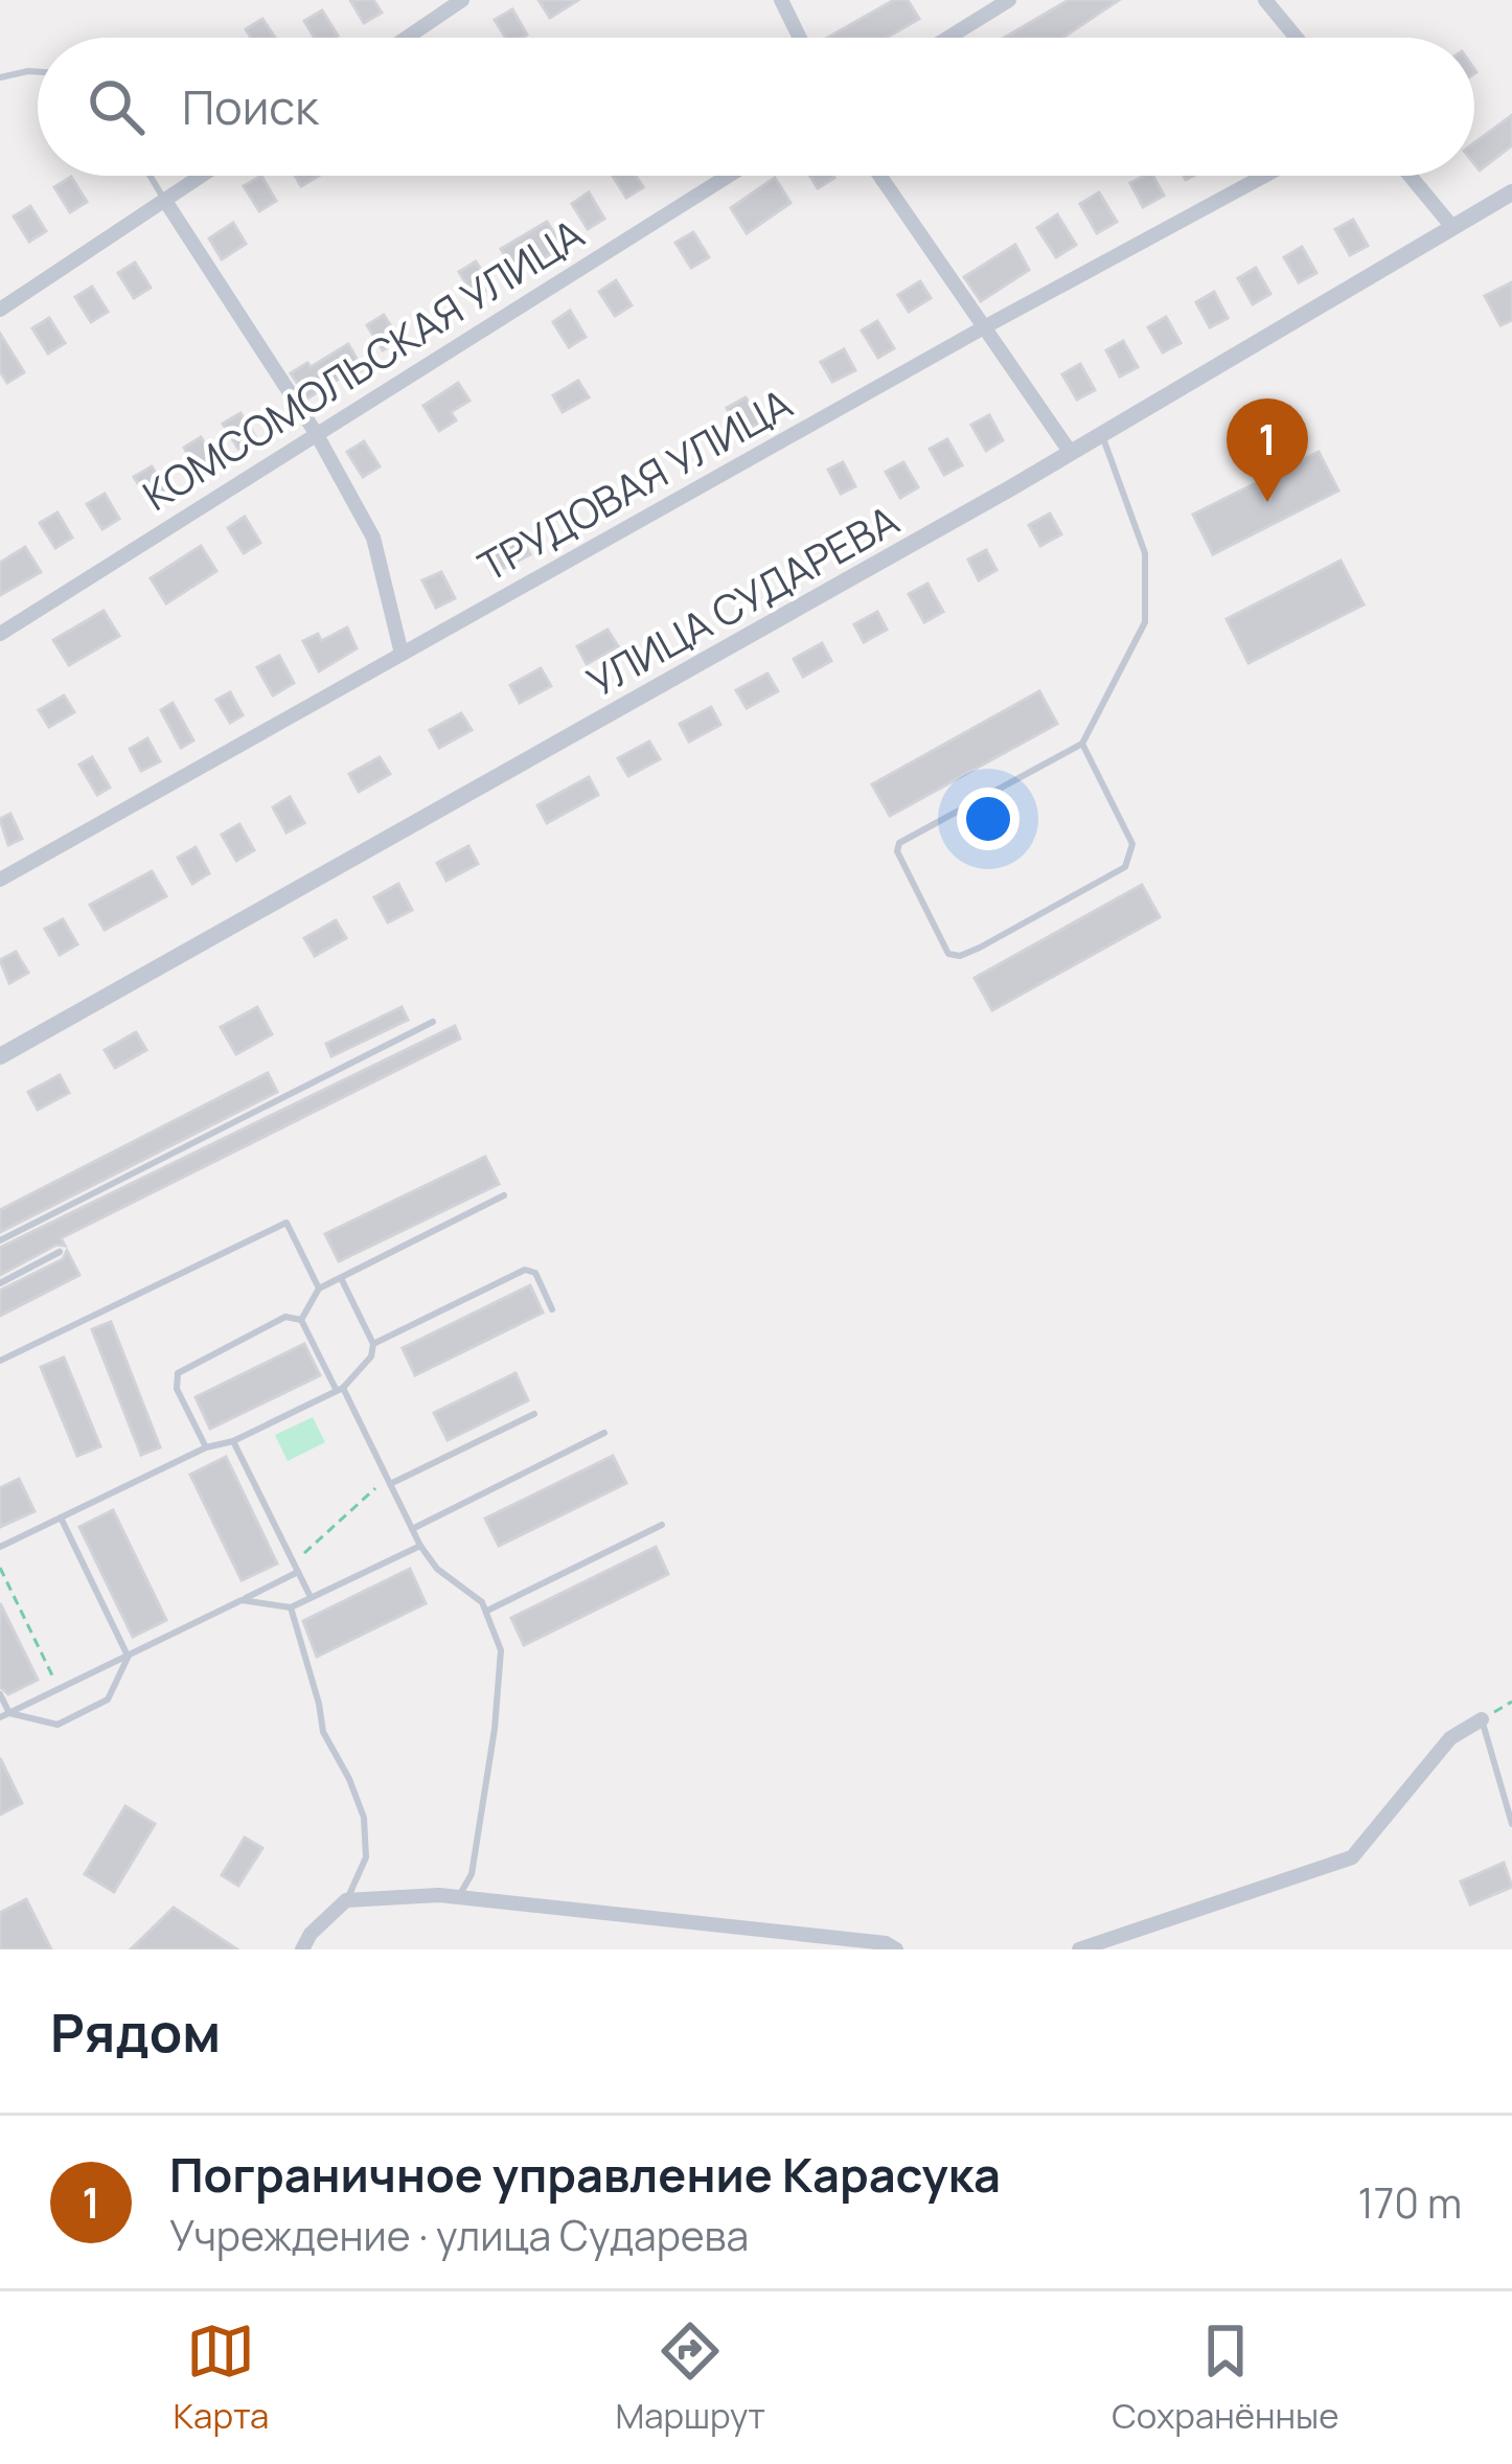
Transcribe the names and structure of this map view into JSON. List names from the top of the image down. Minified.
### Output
{"streets":{"street":["КОМСОМОЛЬСКАЯ УЛИЦА","ТРУДОВАЯ УЛИЦА","УЛИЦА СУДАРЕВА"]},"page":{"search":"Поиск","pins":"1","heading":"Рядом","list":[{"mark":"1","name":"Пограничное управление Карасука","note":"Учреждение · улица Сударева","value":"170 m"}],"nav":["Карта","Маршрут","Сохранённые"]}}
